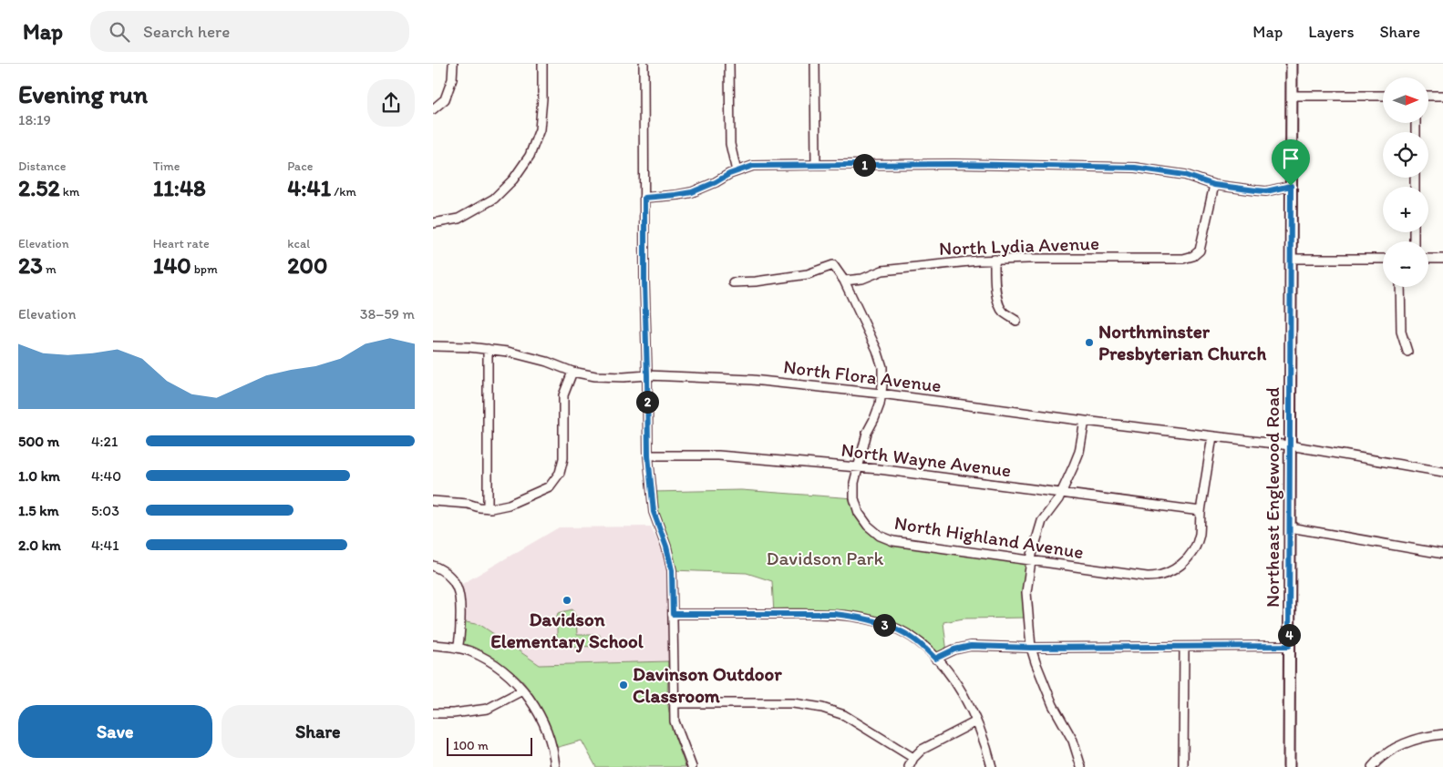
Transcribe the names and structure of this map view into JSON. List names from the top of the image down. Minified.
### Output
{"streets":{"main road":["Northeast Englewood Road"],"street":["North Lydia Avenue","North Flora Avenue","North Wayne Avenue","North Highland Avenue"]},"crossings":[["North Lydia Avenue","North Highland Avenue"],["North Flora Avenue","Northeast Englewood Road"],["North Flora Avenue","North Highland Avenue"],["North Wayne Avenue","North Highland Avenue"]],"parks":["Davidson Park"],"places":["Northminster Presbyterian Church","Davidson Elementary School","Davinson Outdoor Classroom"],"scale_bar":"100 m","north":"right","page":{"header":"Map","search":"Search here","nav":["Map","Layers","Share"],"heading":["Evening run","18:19"],"map_buttons":["+","−"],"stats":[["Distance","2.52 km"],["Time","11:48"],["Pace","4:41 /km"],["Elevation","23 m"],["Heart rate","140 bpm"],["kcal","200"]],"pins":["1","2","3","4"],"chart":["Elevation","38–59 m"],"list":[{"name":"500 m","note":"4:21"},{"name":"1.0 km","note":"4:40"},{"name":"1.5 km","note":"5:03"},{"name":"2.0 km","note":"4:41"}],"buttons":["Save","Share"],"scale":"100 m"}}
